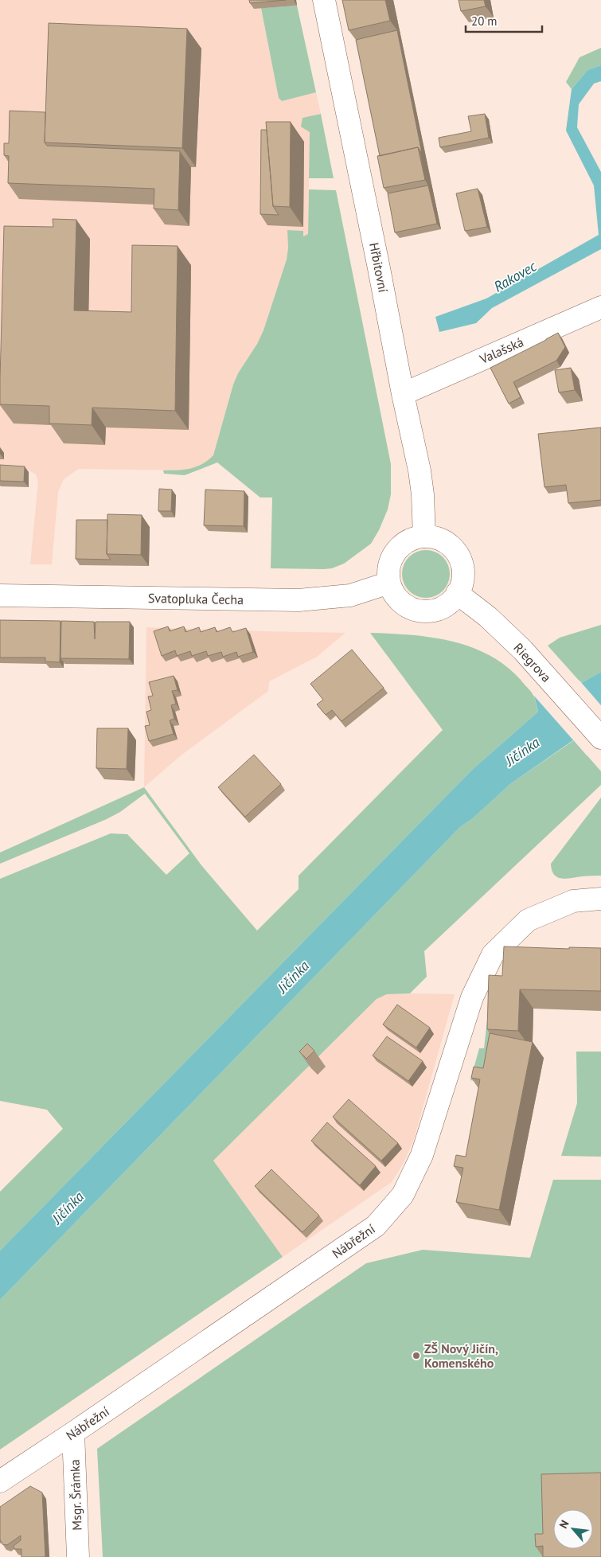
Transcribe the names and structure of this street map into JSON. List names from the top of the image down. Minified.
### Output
{"streets":{"street":["Hřbitovní","Valašská","Svatopluka Čecha","Riegrova","Nábřežní","Msgr. Šrámka"]},"crossings":[["Hřbitovní","Valašská"],["Hřbitovní","Svatopluka Čecha"],["Hřbitovní","Riegrova"],["Svatopluka Čecha","Riegrova"],["Nábřežní","Msgr. Šrámka"]],"water":["Rakovec","Jičínka"],"places":["ZŠ Nový Jičín, Komenského"],"scale_bar":"20 m","north":"top left"}
